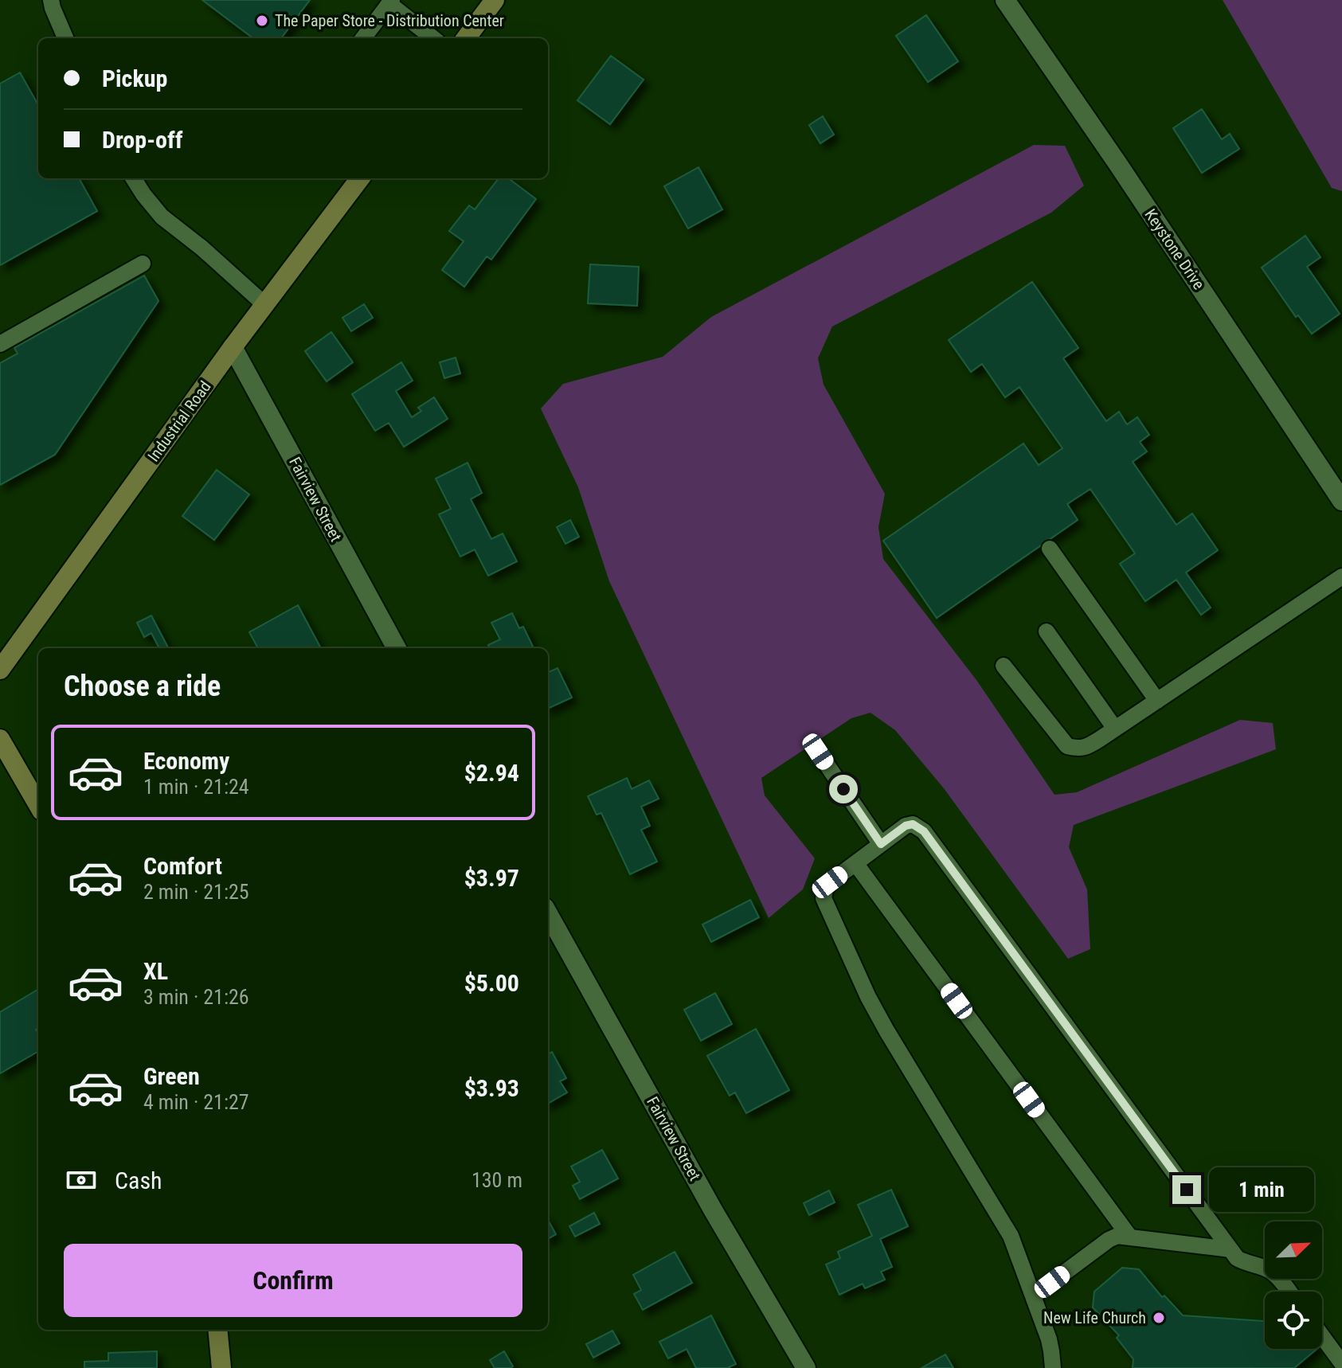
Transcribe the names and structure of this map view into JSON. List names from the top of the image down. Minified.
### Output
{"streets":{"street":["Keystone Drive","Industrial Road","Fairview Street"]},"crossings":[["Industrial Road","Fairview Street"]],"places":["The Paper Store - Distribution Center","New Life Church"],"north":"top right","page":{"banner":["Pickup","Drop-off"],"heading":"Choose a ride","list":[{"name":"Economy","note":"1 min · 21:24","value":"$2.94"},{"name":"Comfort","note":"2 min · 21:25","value":"$3.97"},{"name":"XL","note":"3 min · 21:26","value":"$5.00"},{"name":"Green","note":"4 min · 21:27","value":"$3.93"}],"pay":["Cash","130 m"],"bubble":"1 min","buttons":"Confirm"}}
